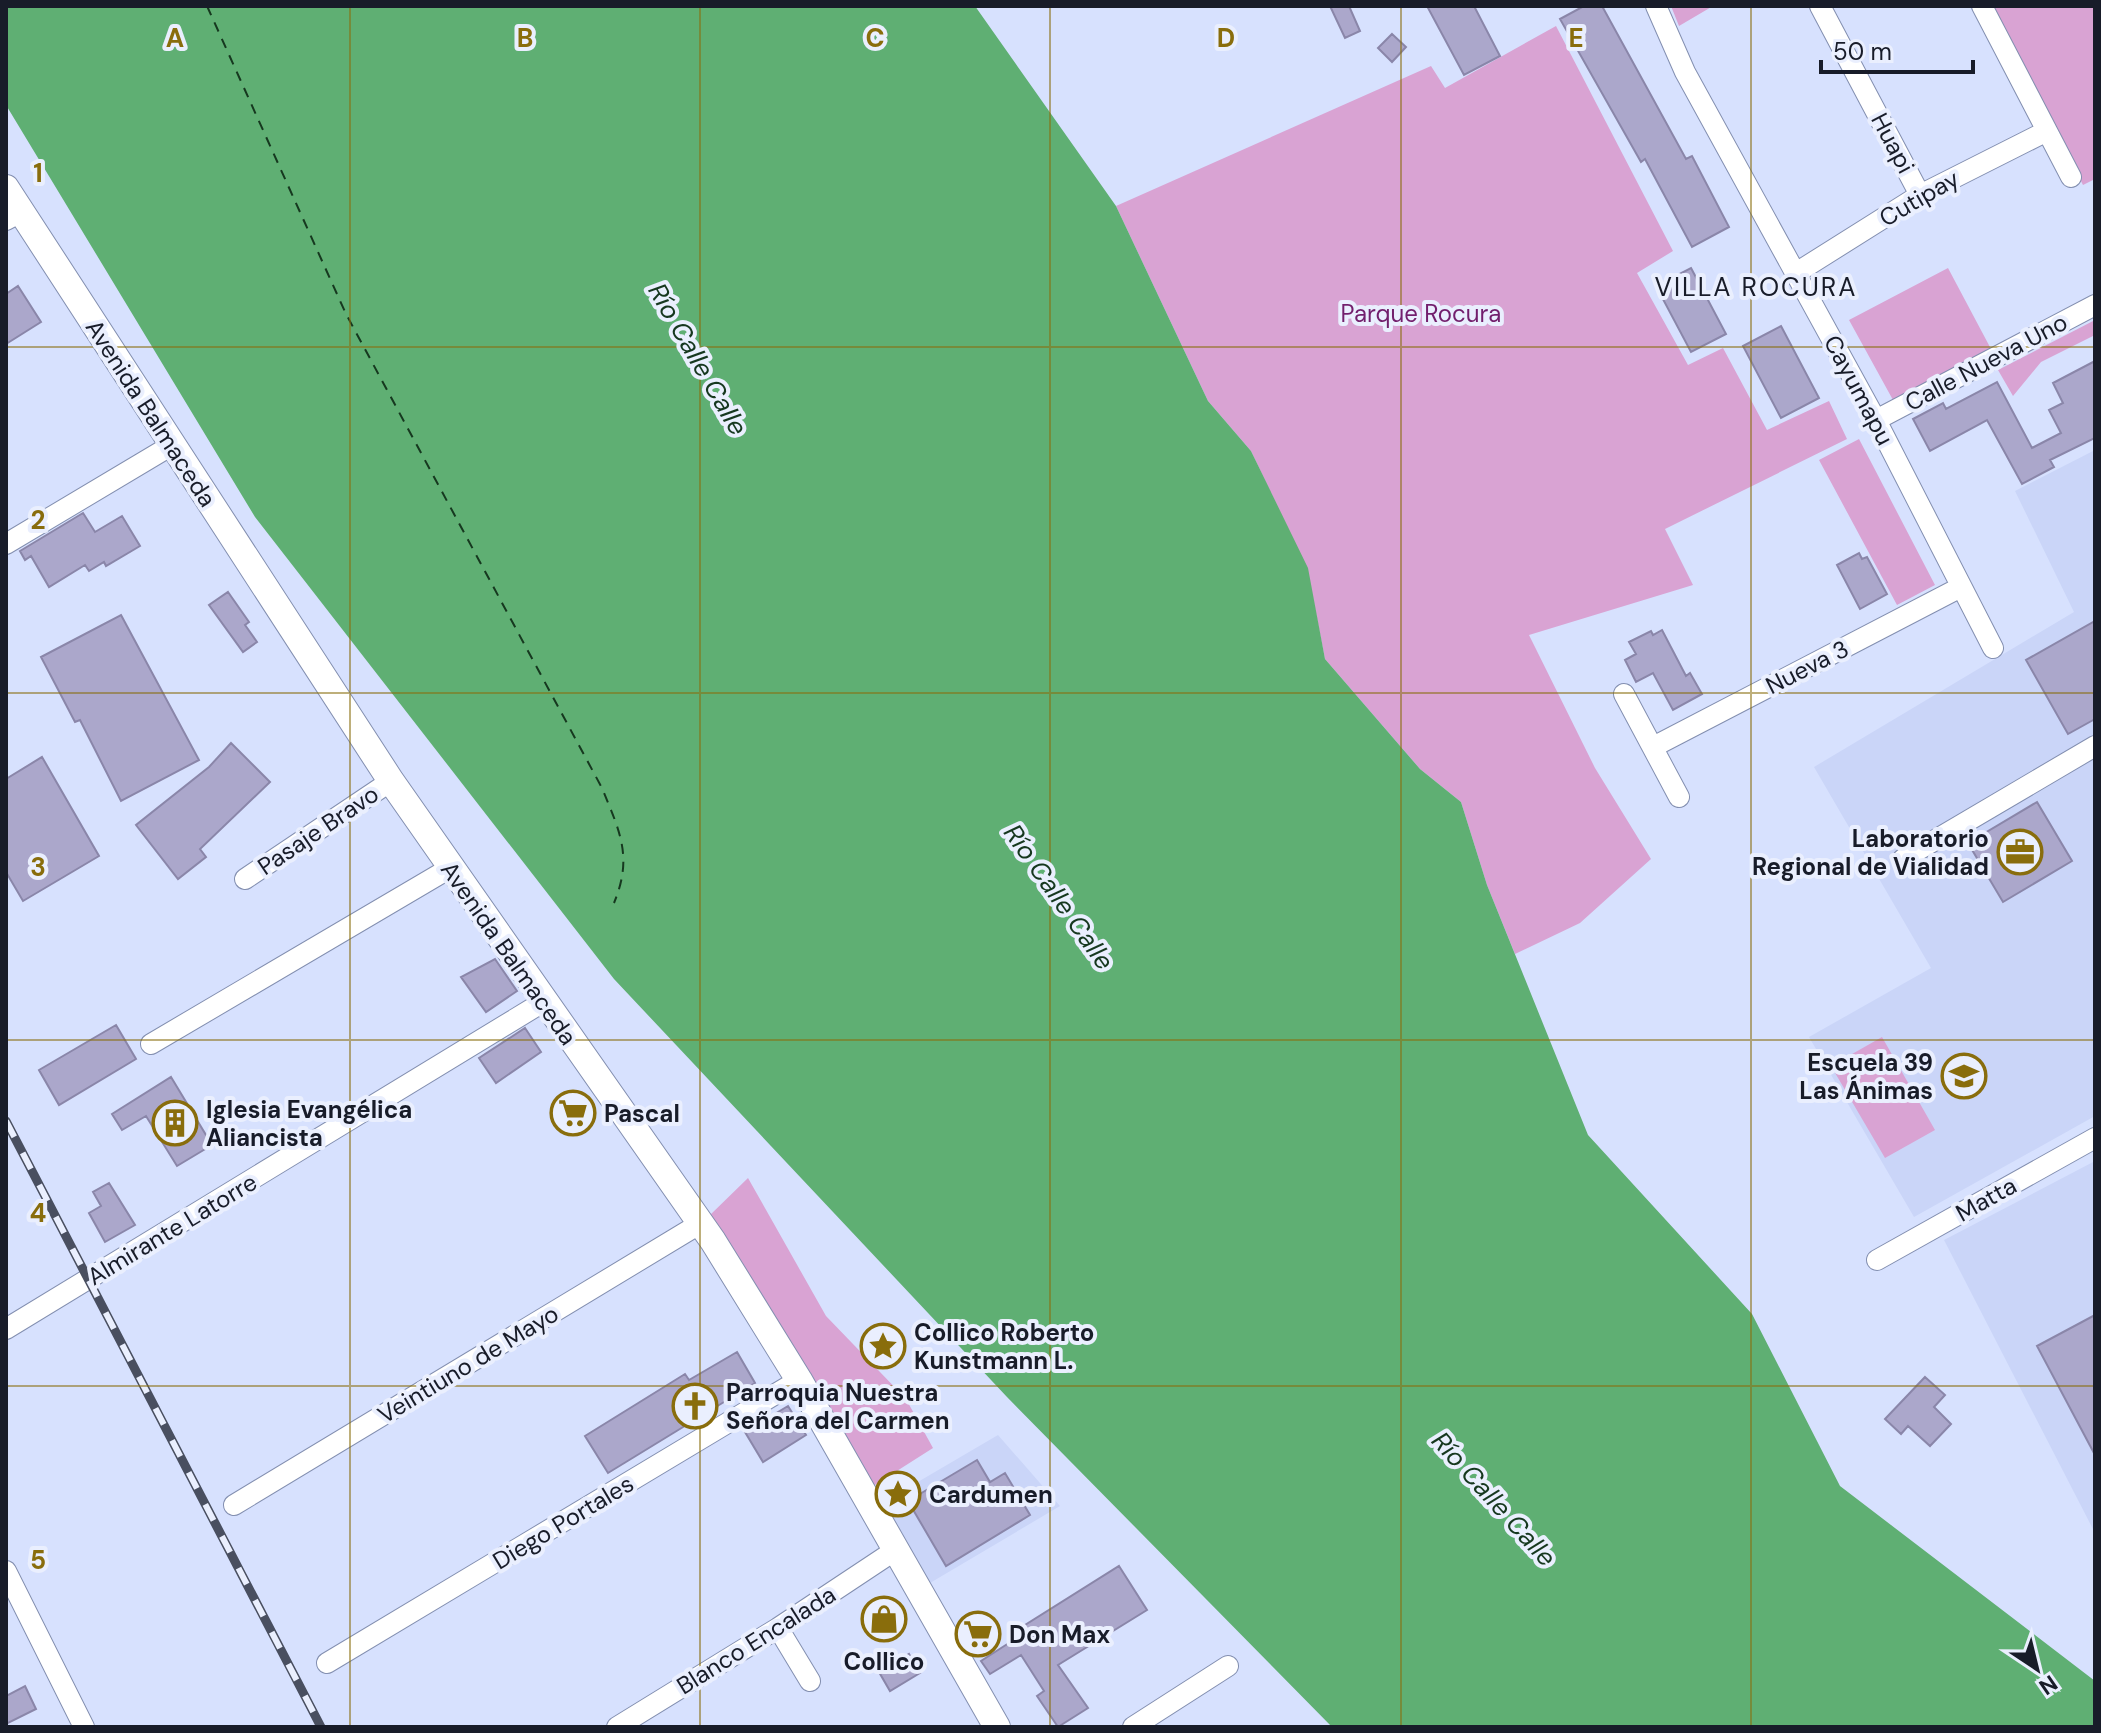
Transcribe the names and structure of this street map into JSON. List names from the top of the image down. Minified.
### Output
{"streets":{"main road":["Avenida Balmaceda"],"street":["Huapi","Cutipay","Calle Nueva Uno","Cayumapu","Nueva 3","Pasaje Bravo","Matta","Almirante Latorre","Veintiuno de Mayo","Diego Portales","Blanco Encalada"]},"crossings":[["Huapi","Cutipay"],["Cutipay","Cayumapu"],["Calle Nueva Uno","Cayumapu"],["Cayumapu","Nueva 3"],["Avenida Balmaceda","Pasaje Bravo"],["Avenida Balmaceda","Almirante Latorre"],["Avenida Balmaceda","Veintiuno de Mayo"],["Avenida Balmaceda","Diego Portales"],["Avenida Balmaceda","Blanco Encalada"]],"districts":["VILLA ROCURA"],"water":["Río Calle Calle"],"parks":["Parque Rocura"],"places":{"office":["Laboratorio Regional de Vialidad"],"school or university":["Escuela 39 Las Ánimas"],"supermarket":["Pascal","Don Max"],"building":["Iglesia Evangélica Aliancista"],"place":["Collico Roberto Kunstmann L.","Cardumen"],"church":["Parroquia Nuestra Señora del Carmen"],"shop":["Collico"]},"scale_bar":"50 m","north":"bottom right","grid":{"columns":["A","B","C","D","E"],"rows":["1","2","3","4","5"]}}
